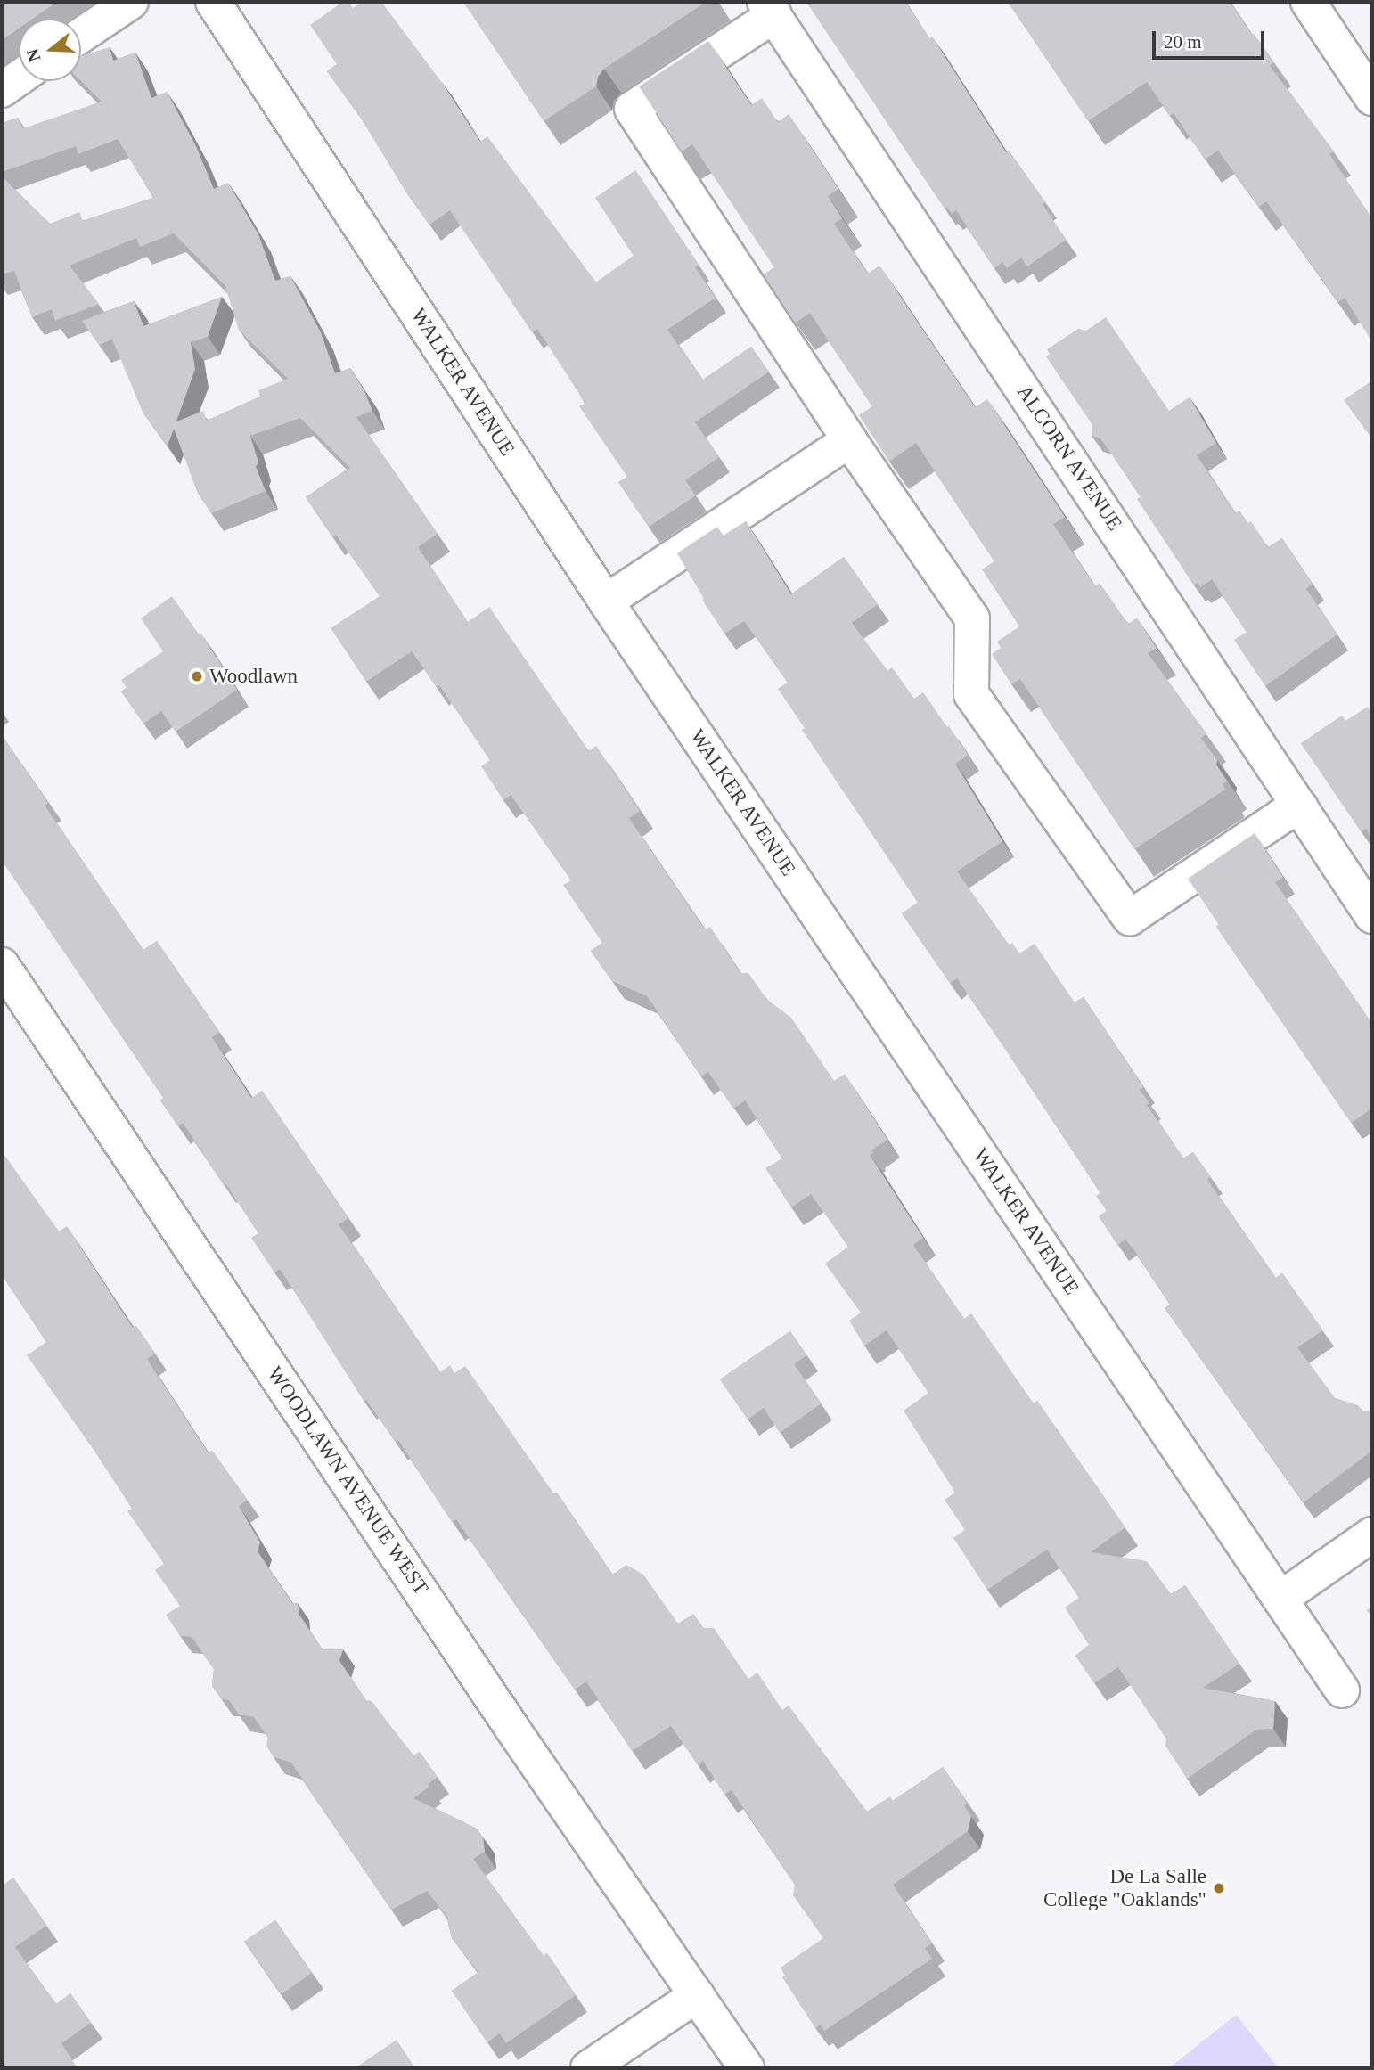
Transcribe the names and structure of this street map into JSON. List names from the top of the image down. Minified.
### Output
{"streets":{"street":["WALKER AVENUE","ALCORN AVENUE","WOODLAWN AVENUE WEST"]},"places":["Woodlawn","De La Salle College \"Oaklands\""],"scale_bar":"20 m","north":"left"}
